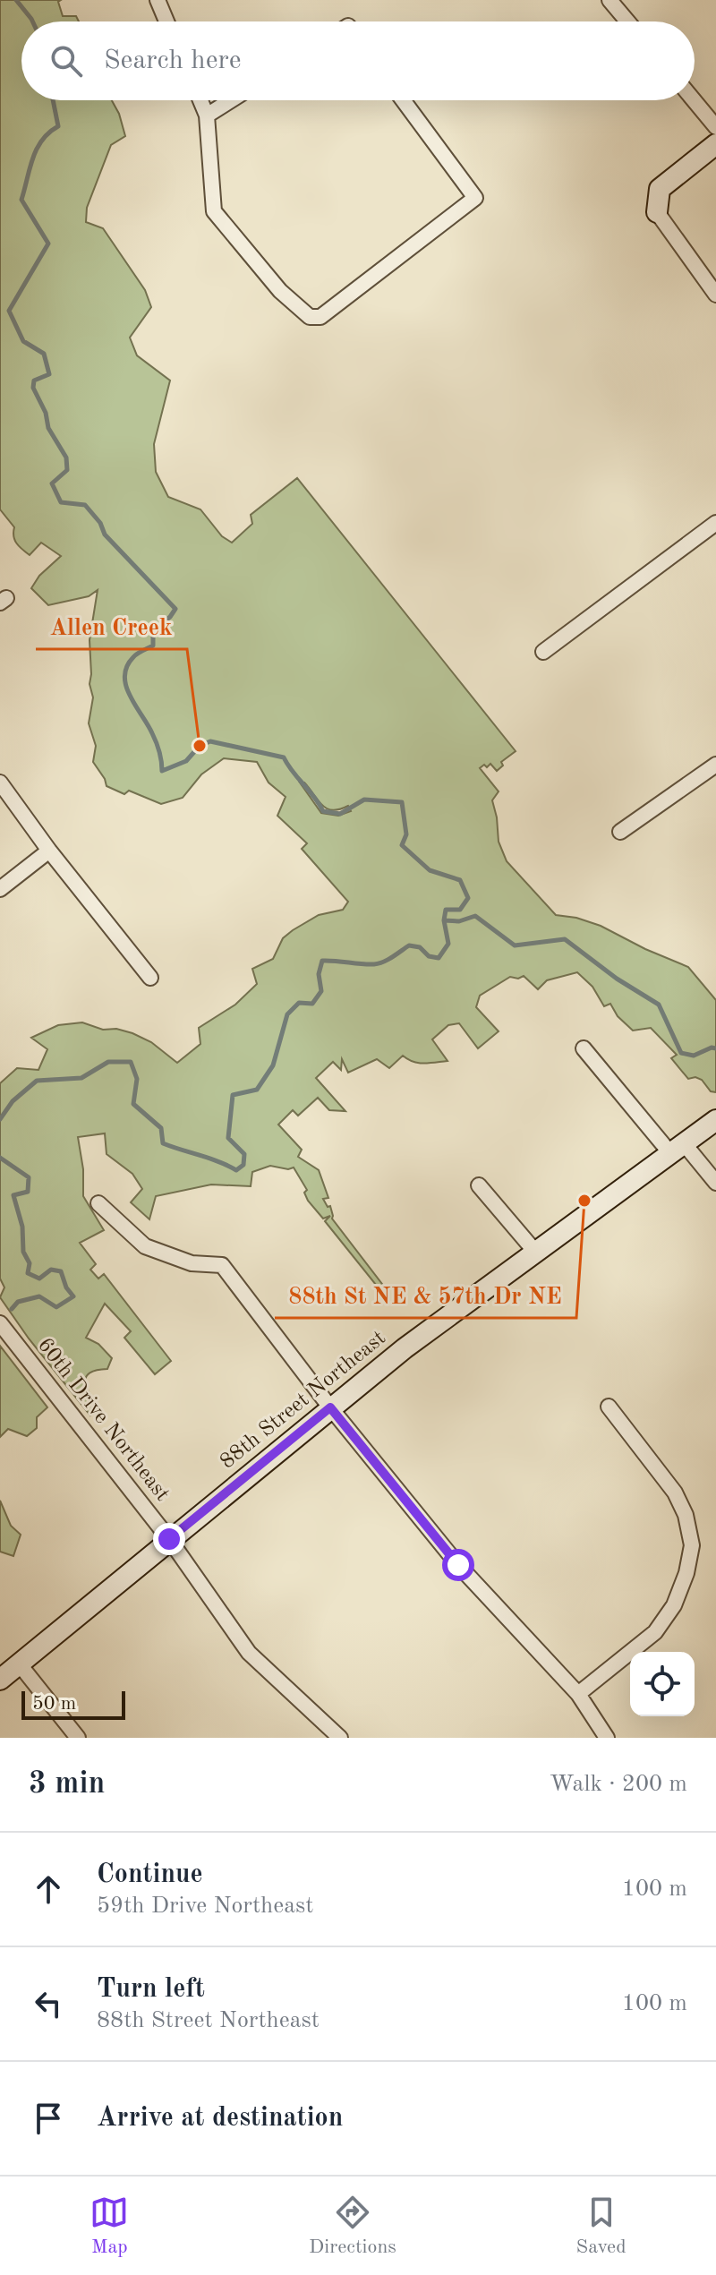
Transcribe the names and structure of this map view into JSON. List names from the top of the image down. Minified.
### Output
{"streets":{"main road":["88th Street Northeast"],"street":["60th Drive Northeast"]},"crossings":[["88th Street Northeast","60th Drive Northeast"]],"places":["Allen Creek","88th St NE & 57th Dr NE"],"scale_bar":"50 m","page":{"search":"Search here","scale":"50 m","heading":["3 min","Walk · 200 m"],"list":[["Continue","59th Drive Northeast","100 m"],["Turn left","88th Street Northeast","100 m"],"Arrive at destination"],"nav":["Map","Directions","Saved"]}}
